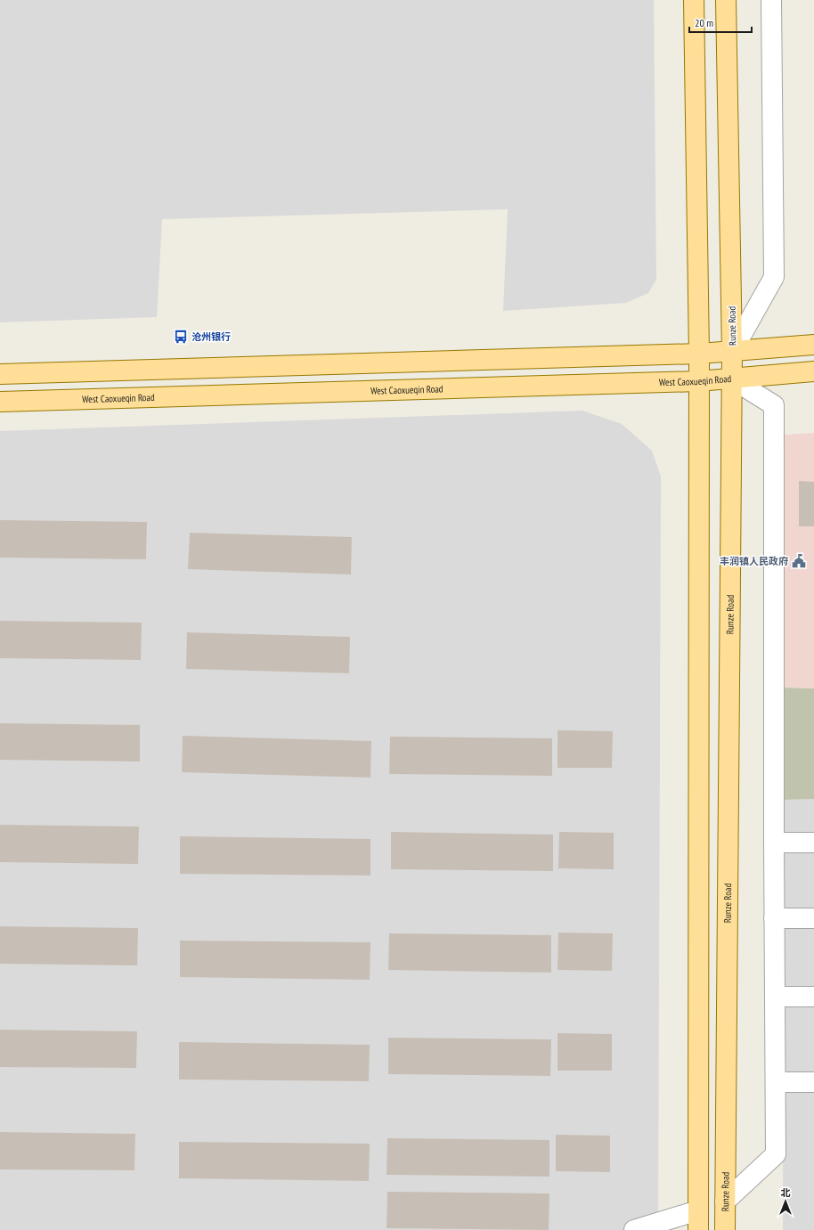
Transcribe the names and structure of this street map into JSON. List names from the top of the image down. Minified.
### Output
{"streets":{"main road":["Runze Road","West Caoxueqin Road"]},"crossings":[["Runze Road","West Caoxueqin Road"]],"places":{"bus stop":["沧州银行"],"public building":["丰润镇人民政府"]},"scale_bar":"20 m","north":"top"}
